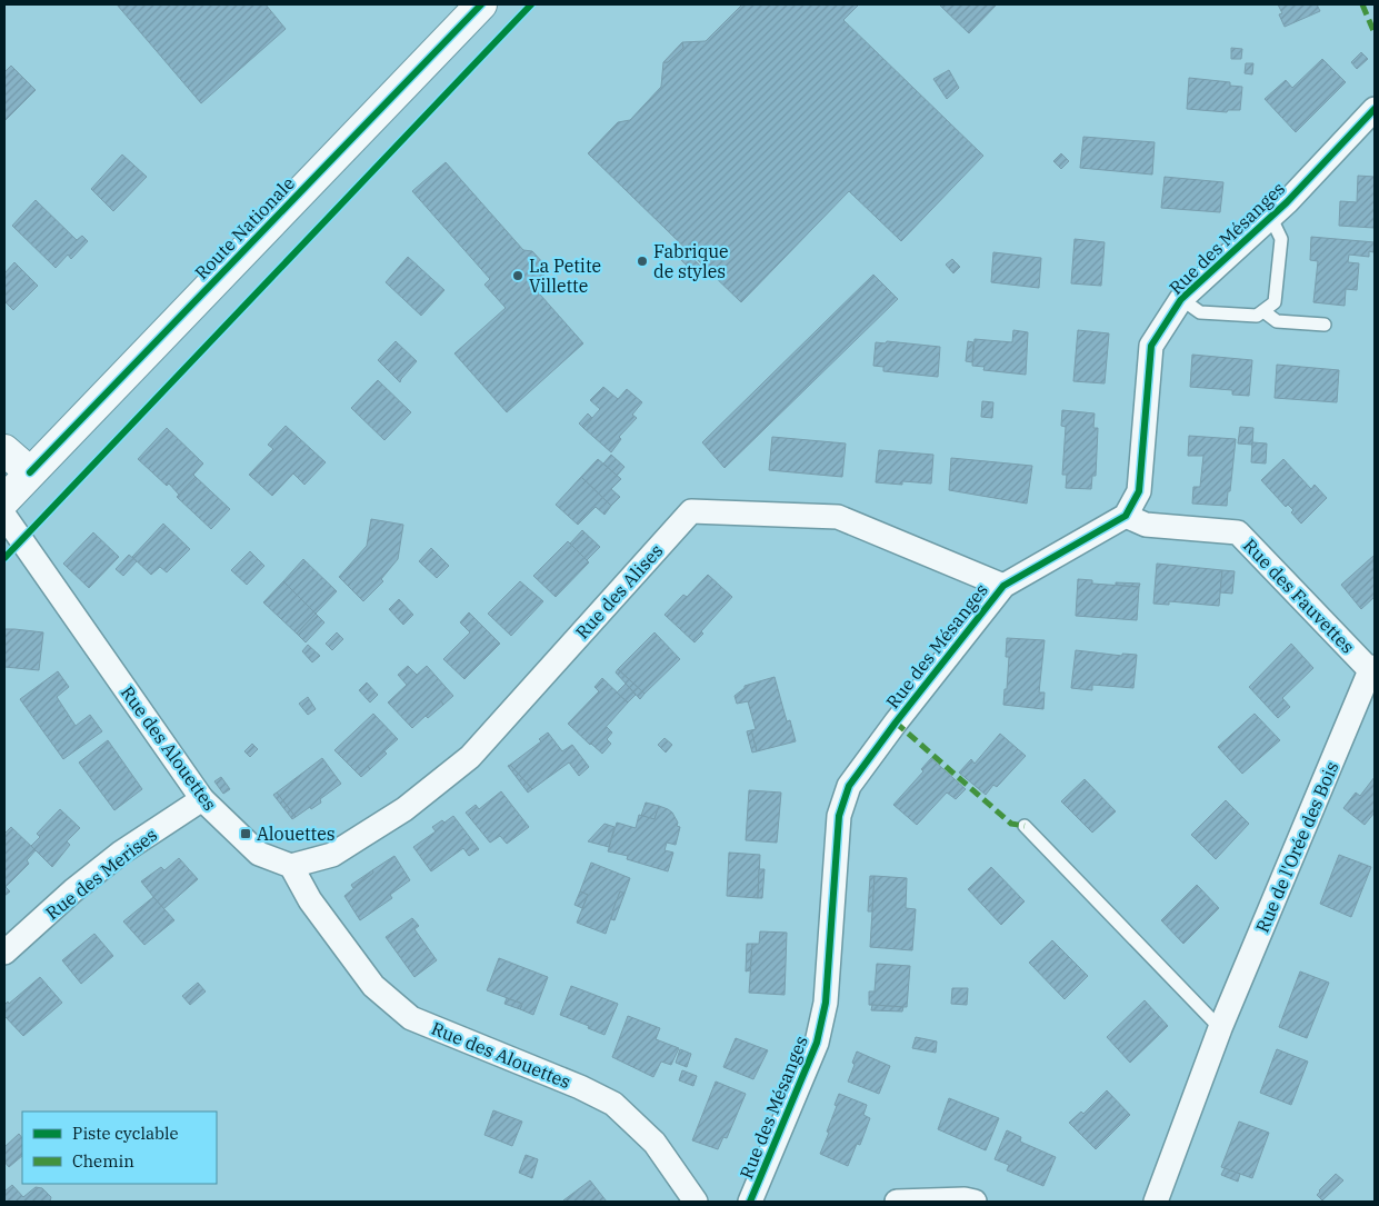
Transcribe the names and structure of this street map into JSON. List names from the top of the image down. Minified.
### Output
{"streets":{"main road":["Route Nationale"],"street":["Rue des Mésanges","Rue des Alises","Rue des Fauvettes","Rue des Alouettes","Rue de l'Orée des Bois","Rue des Merises"]},"crossings":[["Rue des Mésanges","Rue des Alises"],["Rue des Mésanges","Rue des Fauvettes"],["Rue des Alises","Rue des Alouettes"],["Rue des Fauvettes","Rue de l'Orée des Bois"],["Rue des Alouettes","Rue des Merises"]],"places":{"other":["Fabrique de styles","La Petite Villette"],"transit":["Alouettes"]},"legend":["Piste cyclable","Chemin"]}
